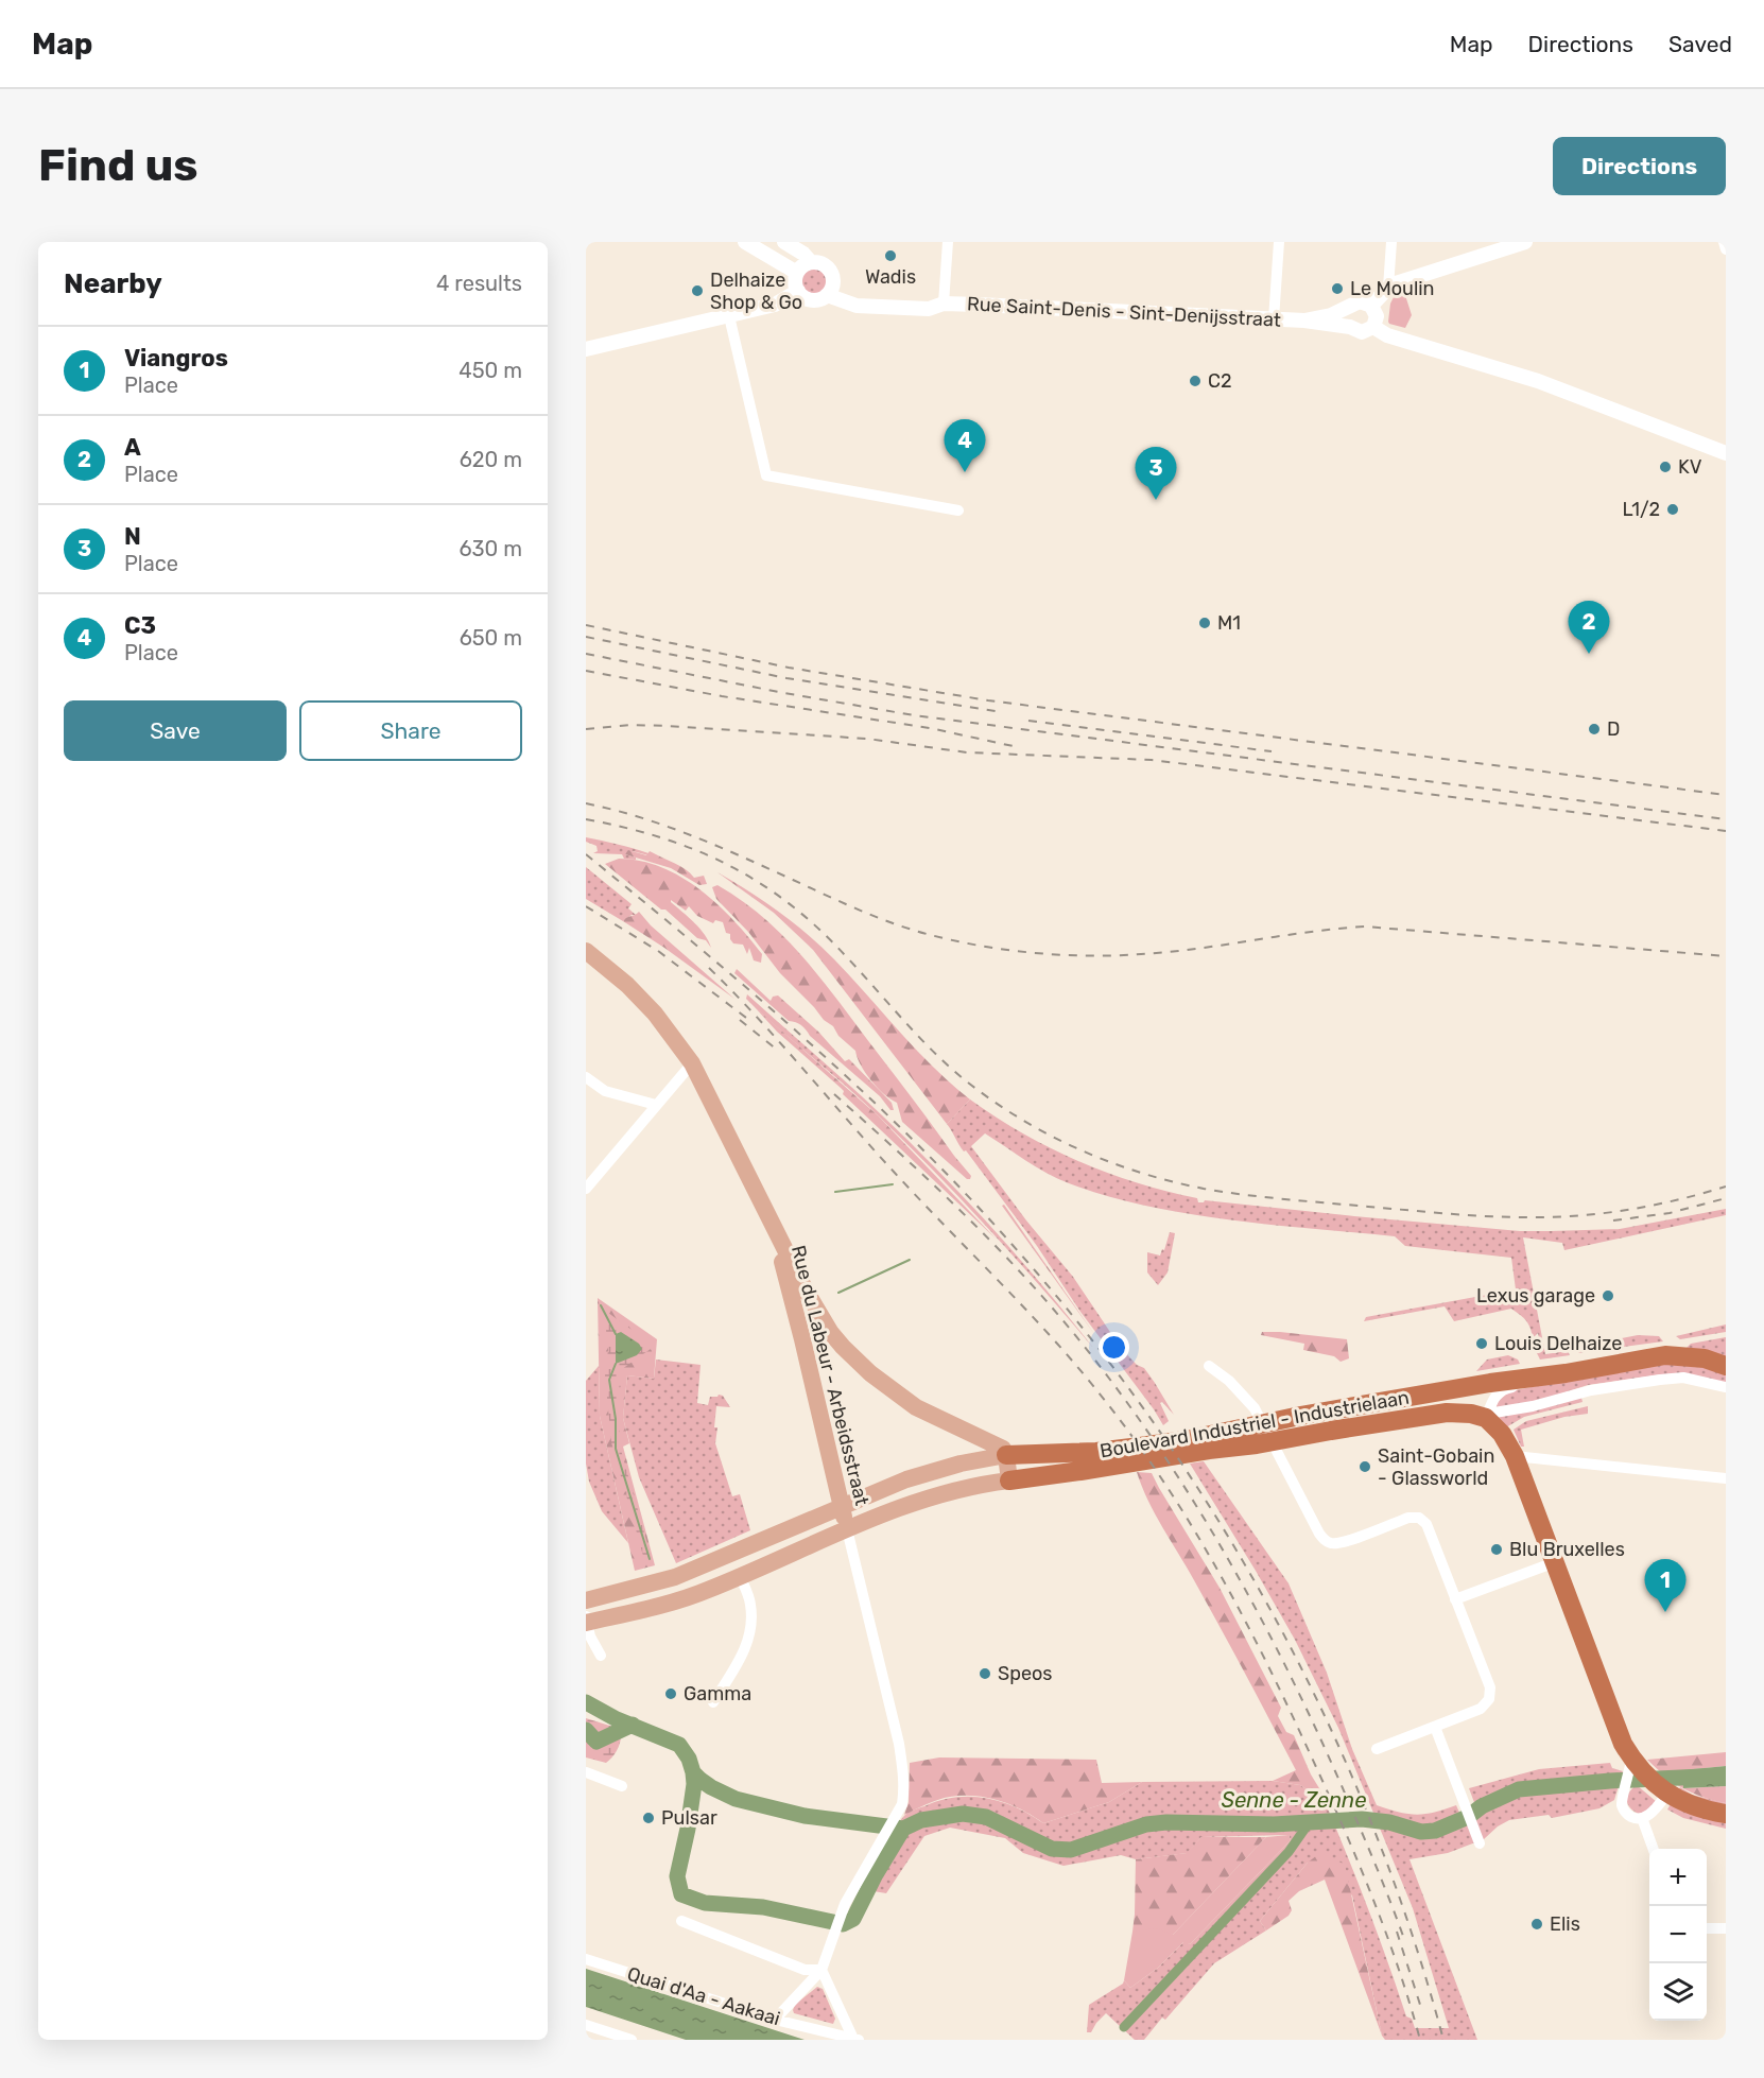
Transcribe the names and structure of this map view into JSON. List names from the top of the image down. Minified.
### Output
{"streets":{"highway":["Boulevard Industriel - Industrielaan"],"main road":["Rue Saint-Denis - Sint-Denijsstraat","Rue du Labeur - Arbeidsstraat"],"street":["Quai d'Aa - Aakaai"]},"crossings":[["Rue du Labeur - Arbeidsstraat","Boulevard Industriel - Industrielaan"]],"water":["Senne - Zenne"],"places":["Wadis","Le Moulin","Delhaize Shop & Go","C2","KV","L1/2","M1","D","Lexus garage","Louis Delhaize","Saint-Gobain - Glassworld","Blu Bruxelles","Speos","Gamma","Pulsar","Elis"],"page":{"header":"Map","nav":["Map","Directions","Saved"],"buttons":["Directions",["Save","Share"]],"title":"Find us","heading":["Nearby","4 results"],"list":[{"mark":"1","name":"Viangros","note":"Place","value":"450 m"},{"mark":"2","name":"A","note":"Place","value":"620 m"},{"mark":"3","name":"N","note":"Place","value":"630 m"},{"mark":"4","name":"C3","note":"Place","value":"650 m"}],"pins":["4","3","2","1"],"map_buttons":["+","−"]}}
